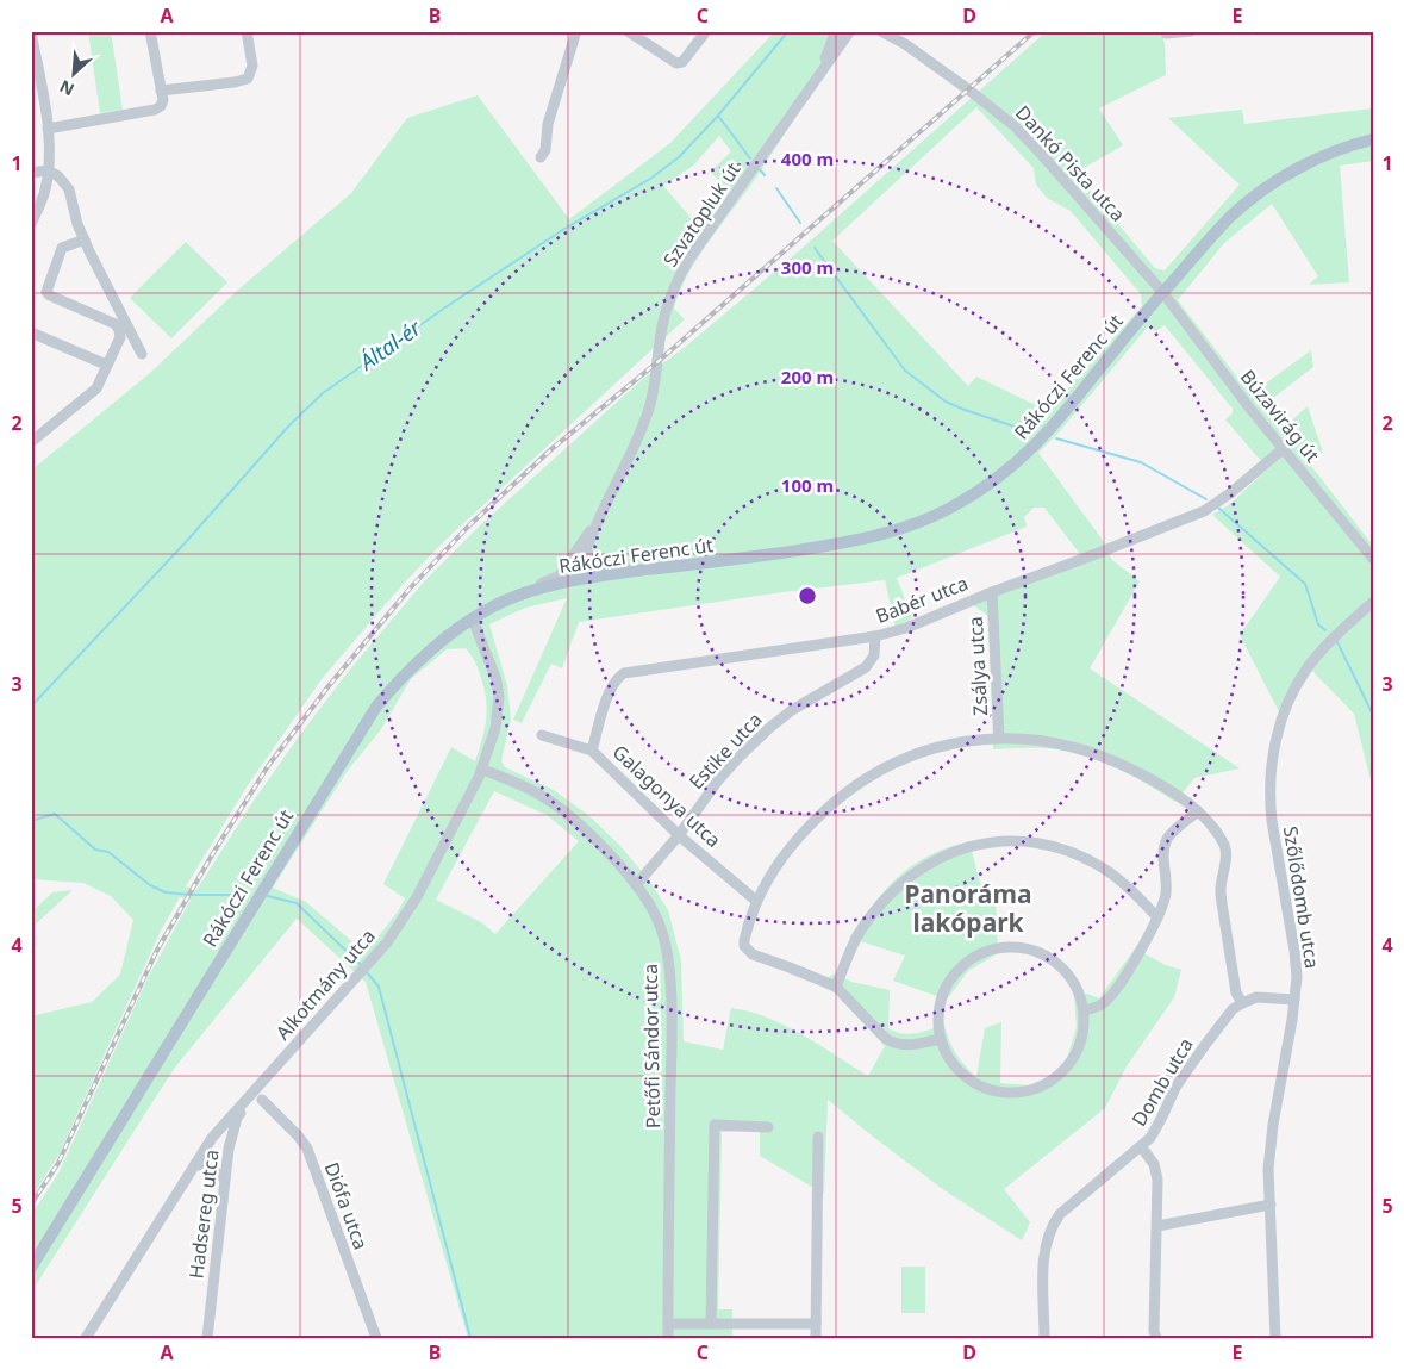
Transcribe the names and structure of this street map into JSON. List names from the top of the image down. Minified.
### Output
{"streets":{"main road":["Rákóczi Ferenc út"],"street":["Dankó Pista utca","Szvatopluk út","Búzavirág út","Babér utca","Zsálya utca","Estike utca","Galagonya utca","Szőlődomb utca","Alkotmány utca","Petőfi Sándor utca","Domb utca","Diófa utca","Hadsereg utca"]},"crossings":[["Dankó Pista utca","Rákóczi Ferenc út"],["Dankó Pista utca","Búzavirág út"],["Szvatopluk út","Rákóczi Ferenc út"],["Rákóczi Ferenc út","Búzavirág út"],["Rákóczi Ferenc út","Alkotmány utca"],["Búzavirág út","Babér utca"],["Babér utca","Zsálya utca"],["Babér utca","Estike utca"],["Babér utca","Galagonya utca"],["Estike utca","Galagonya utca"],["Estike utca","Petőfi Sándor utca"],["Alkotmány utca","Petőfi Sándor utca"],["Alkotmány utca","Hadsereg utca"]],"districts":["Panoráma lakópark"],"water":["Által-ér"],"north":"bottom left","grid":{"columns":["A","B","C","D","E"],"rows":["1","2","3","4","5"]},"rings":["400 m","300 m","200 m","100 m"]}
